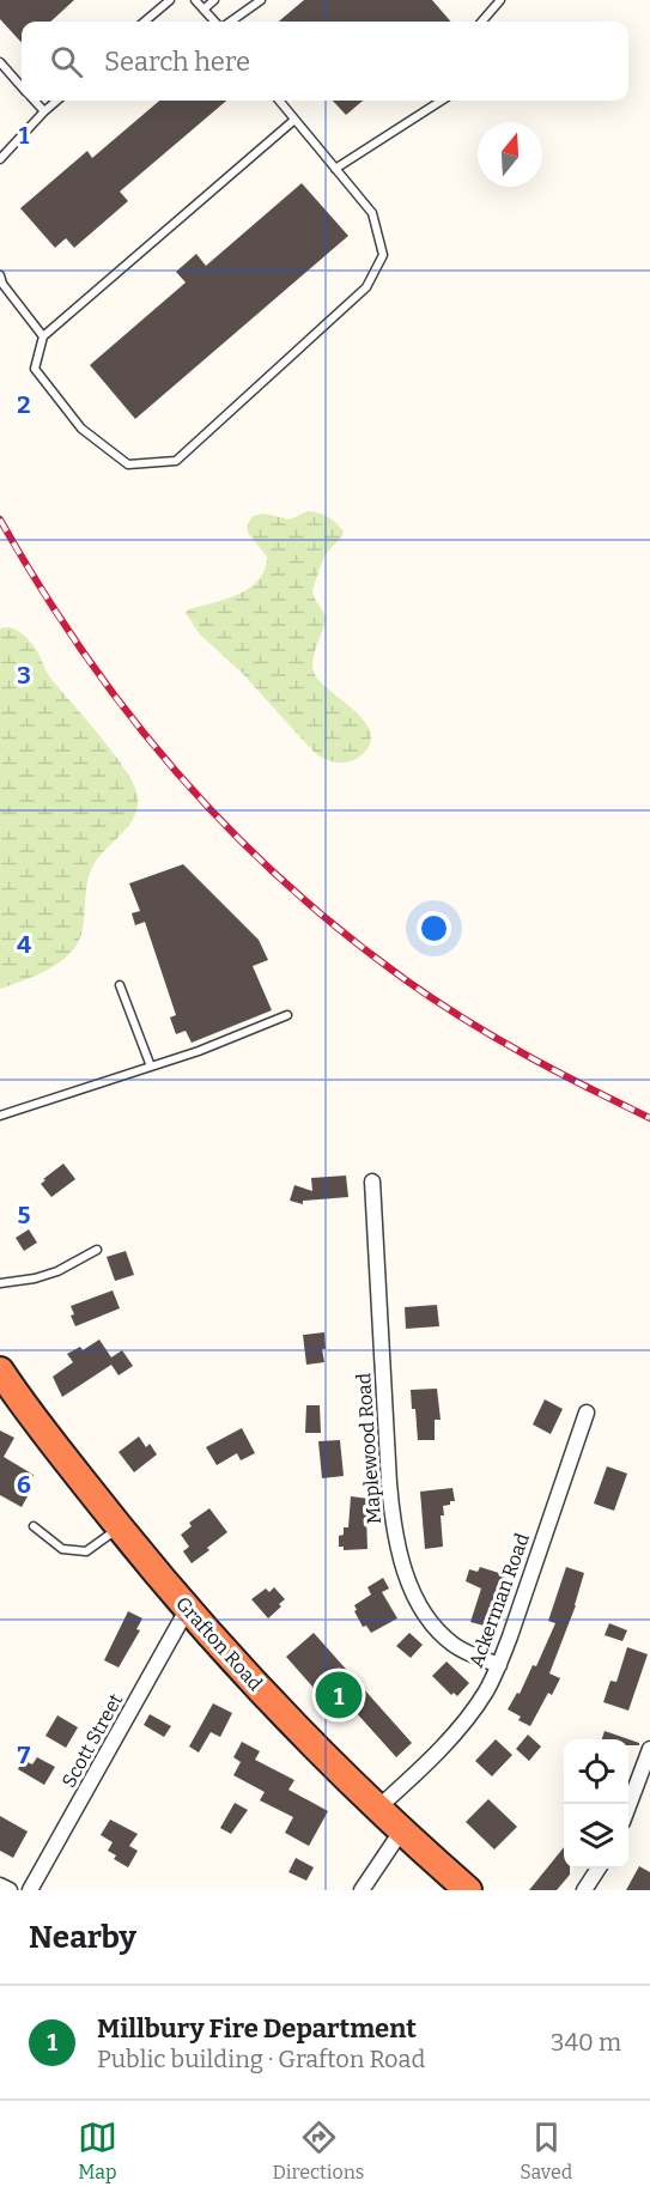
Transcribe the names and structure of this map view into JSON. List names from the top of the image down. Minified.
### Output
{"streets":{"highway":["Grafton Road"],"street":["Maplewood Road","Ackerman Road","Scott Street"]},"crossings":[["Maplewood Road","Ackerman Road"],["Ackerman Road","Grafton Road"],["Grafton Road","Scott Street"]],"north":"top","page":{"search":"Search here","pins":"1","heading":"Nearby","list":[{"mark":"1","name":"Millbury Fire Department","note":"Public building · Grafton Road","value":"340 m"}],"nav":["Map","Directions","Saved"]},"grid":{"rows":["1","2","3","4","5","6","7"]}}
